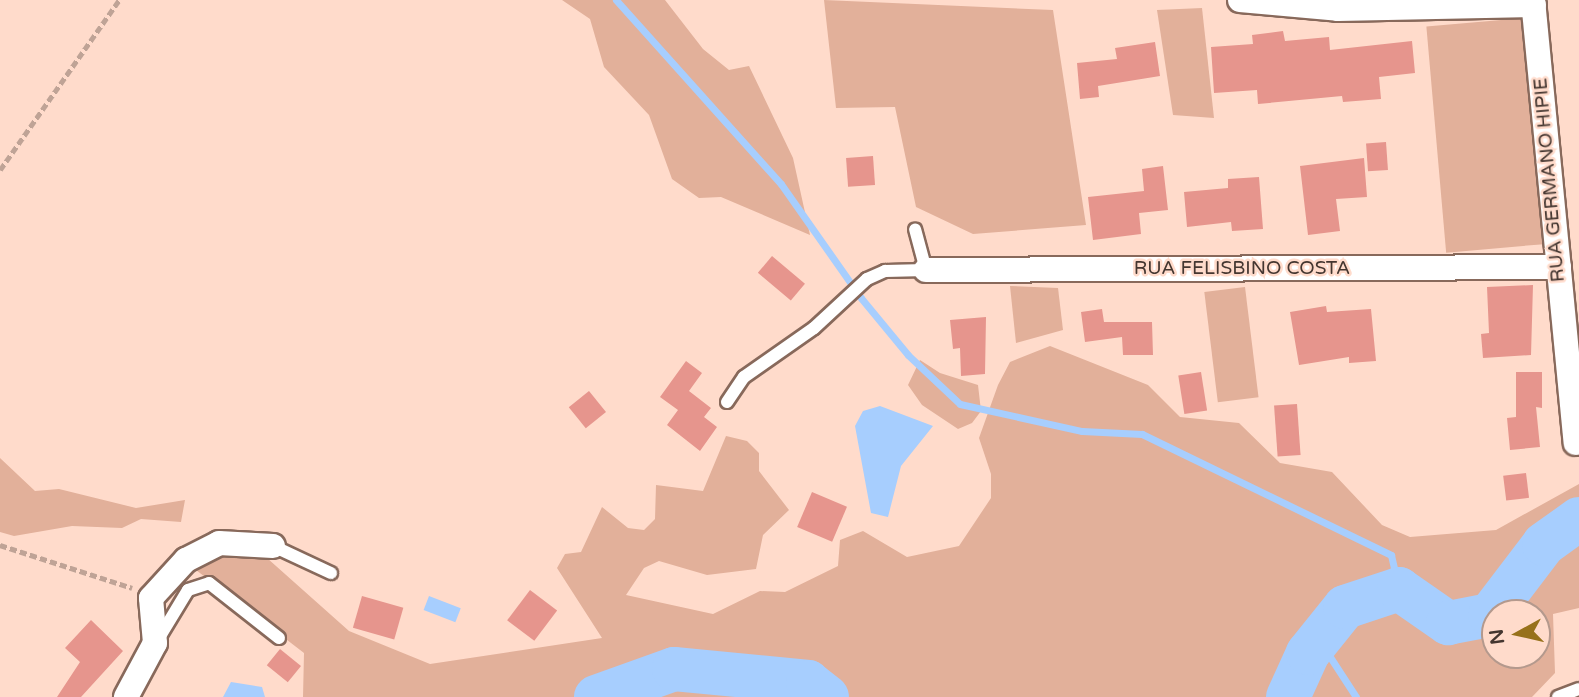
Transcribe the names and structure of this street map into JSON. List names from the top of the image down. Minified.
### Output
{"streets":{"street":["RUA GERMANO HIPIE","RUA FELISBINO COSTA"]},"crossings":[["RUA GERMANO HIPIE","RUA FELISBINO COSTA"]],"north":"left"}
